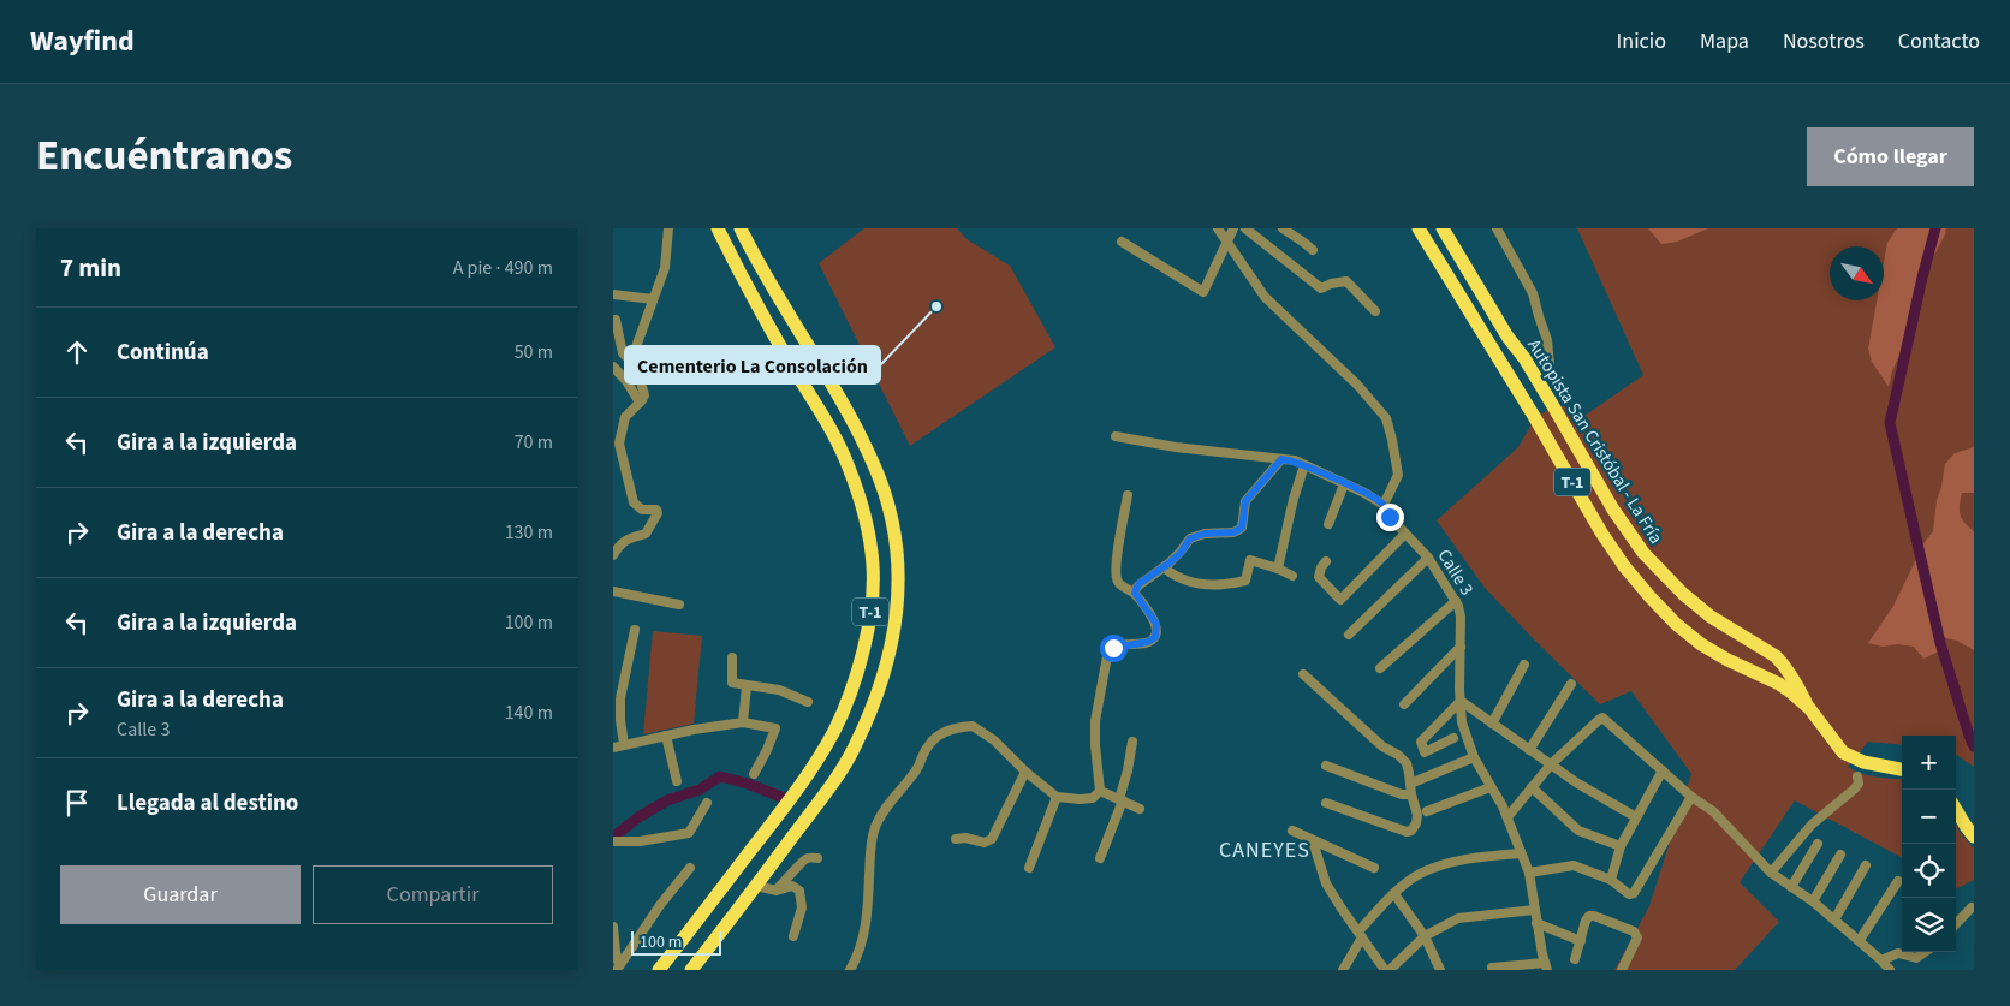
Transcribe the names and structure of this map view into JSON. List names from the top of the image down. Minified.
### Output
{"streets":{"highway":["Autopista San Cristóbal - La Fría","T-1"],"street":["Calle 3"]},"crossings":[["Autopista San Cristóbal - La Fría","T-1"]],"districts":["CANEYES"],"places":["Cementerio La Consolación"],"scale_bar":"100 m","north":"bottom right","page":{"header":"Wayfind","nav":["Inicio","Mapa","Nosotros","Contacto"],"title":"Encuéntranos","buttons":["Cómo llegar",["Guardar","Compartir"]],"heading":["7 min","A pie · 490 m"],"list":[["Continúa","50 m"],["Gira a la izquierda","70 m"],["Gira a la derecha","130 m"],["Gira a la izquierda","100 m"],["Gira a la derecha","Calle 3","140 m"],"Llegada al destino"],"map_buttons":["+","−"],"scale":"100 m"}}
